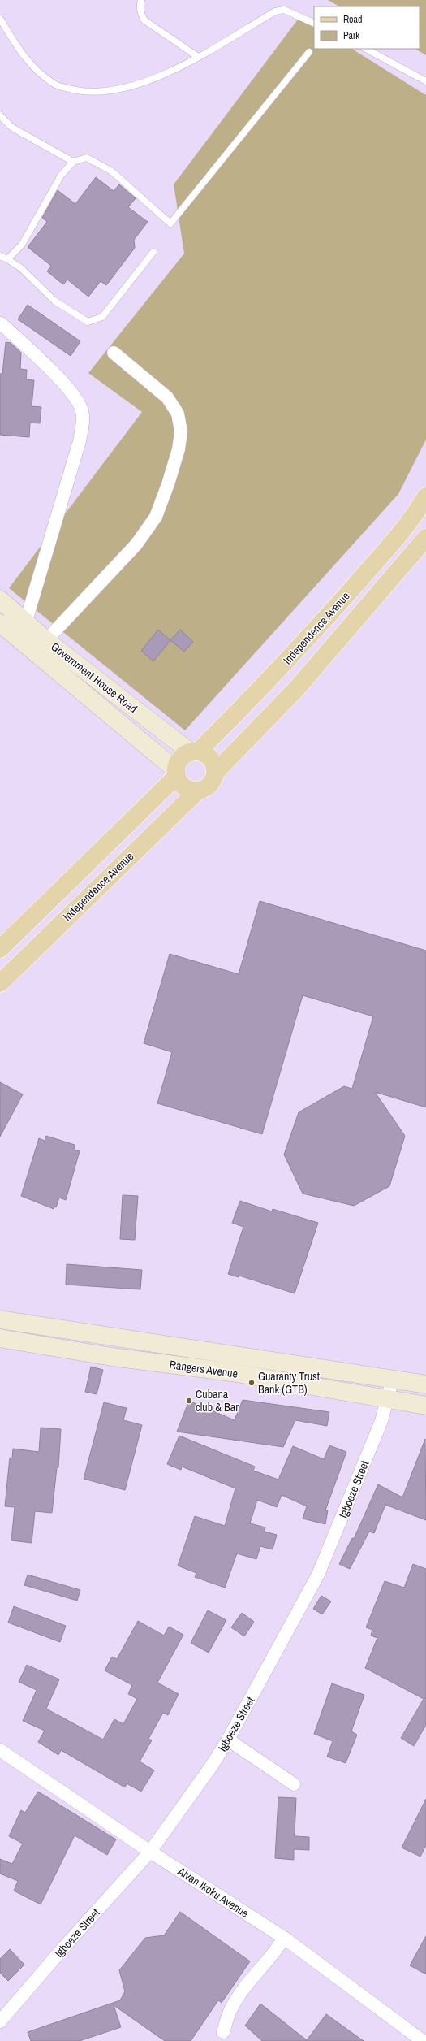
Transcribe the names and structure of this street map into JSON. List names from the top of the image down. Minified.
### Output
{"streets":{"main road":["Independence Avenue","Government House Road","Rangers Avenue"],"street":["Igboeze Street","Alvan Ikoku Avenue"]},"crossings":[["Independence Avenue","Government House Road"],["Rangers Avenue","Igboeze Street"],["Igboeze Street","Alvan Ikoku Avenue"]],"places":["Guaranty Trust Bank (GTB)","Cubana club & Bar"],"legend":["Road","Park"]}
